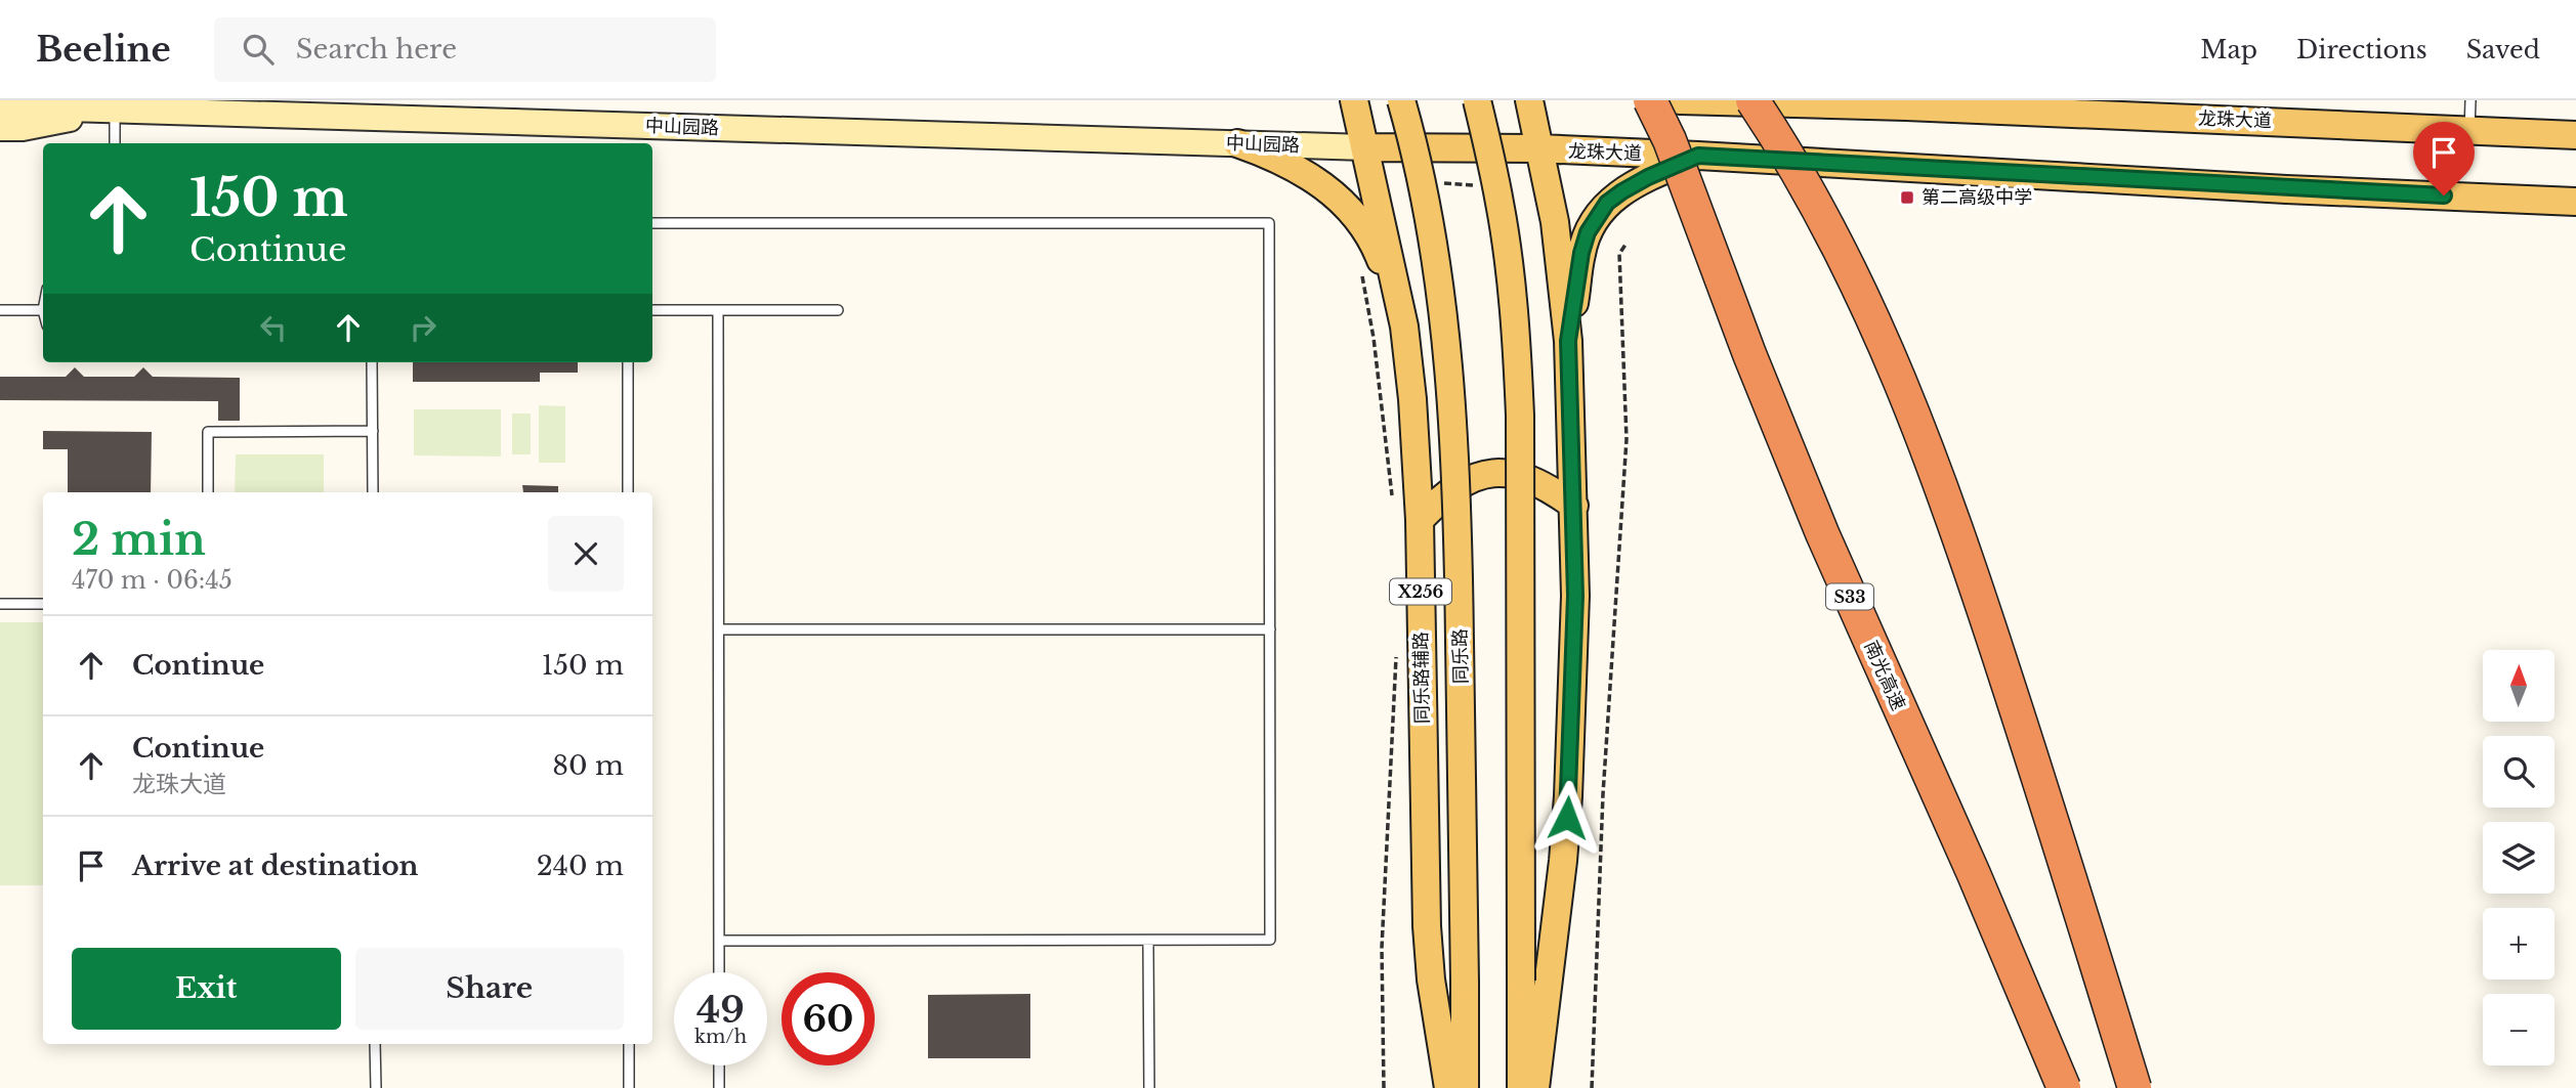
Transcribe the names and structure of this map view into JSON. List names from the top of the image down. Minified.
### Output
{"streets":{"highway":["S33","南光高速"],"main road":["龙珠大道","中山园路","X256","同乐路","同乐路辅路"]},"crossings":[["龙珠大道","中山园路"],["龙珠大道","同乐路辅路"],["中山园路","同乐路辅路"]],"places":{"transit":["第二高级中学"]},"north":"top","page":{"header":"Beeline","search":"Search here","nav":["Map","Directions","Saved"],"turn":["150 m","Continue"],"heading":["2 min","470 m · 06:45"],"list":[{"name":"Continue","value":"150 m"},{"name":"Continue","note":"龙珠大道","value":"80 m"},{"name":"Arrive at destination","value":"240 m"}],"map_buttons":["+","−"],"buttons":["Exit","Share"],"speed":"49 km/h","limit":"60"}}
